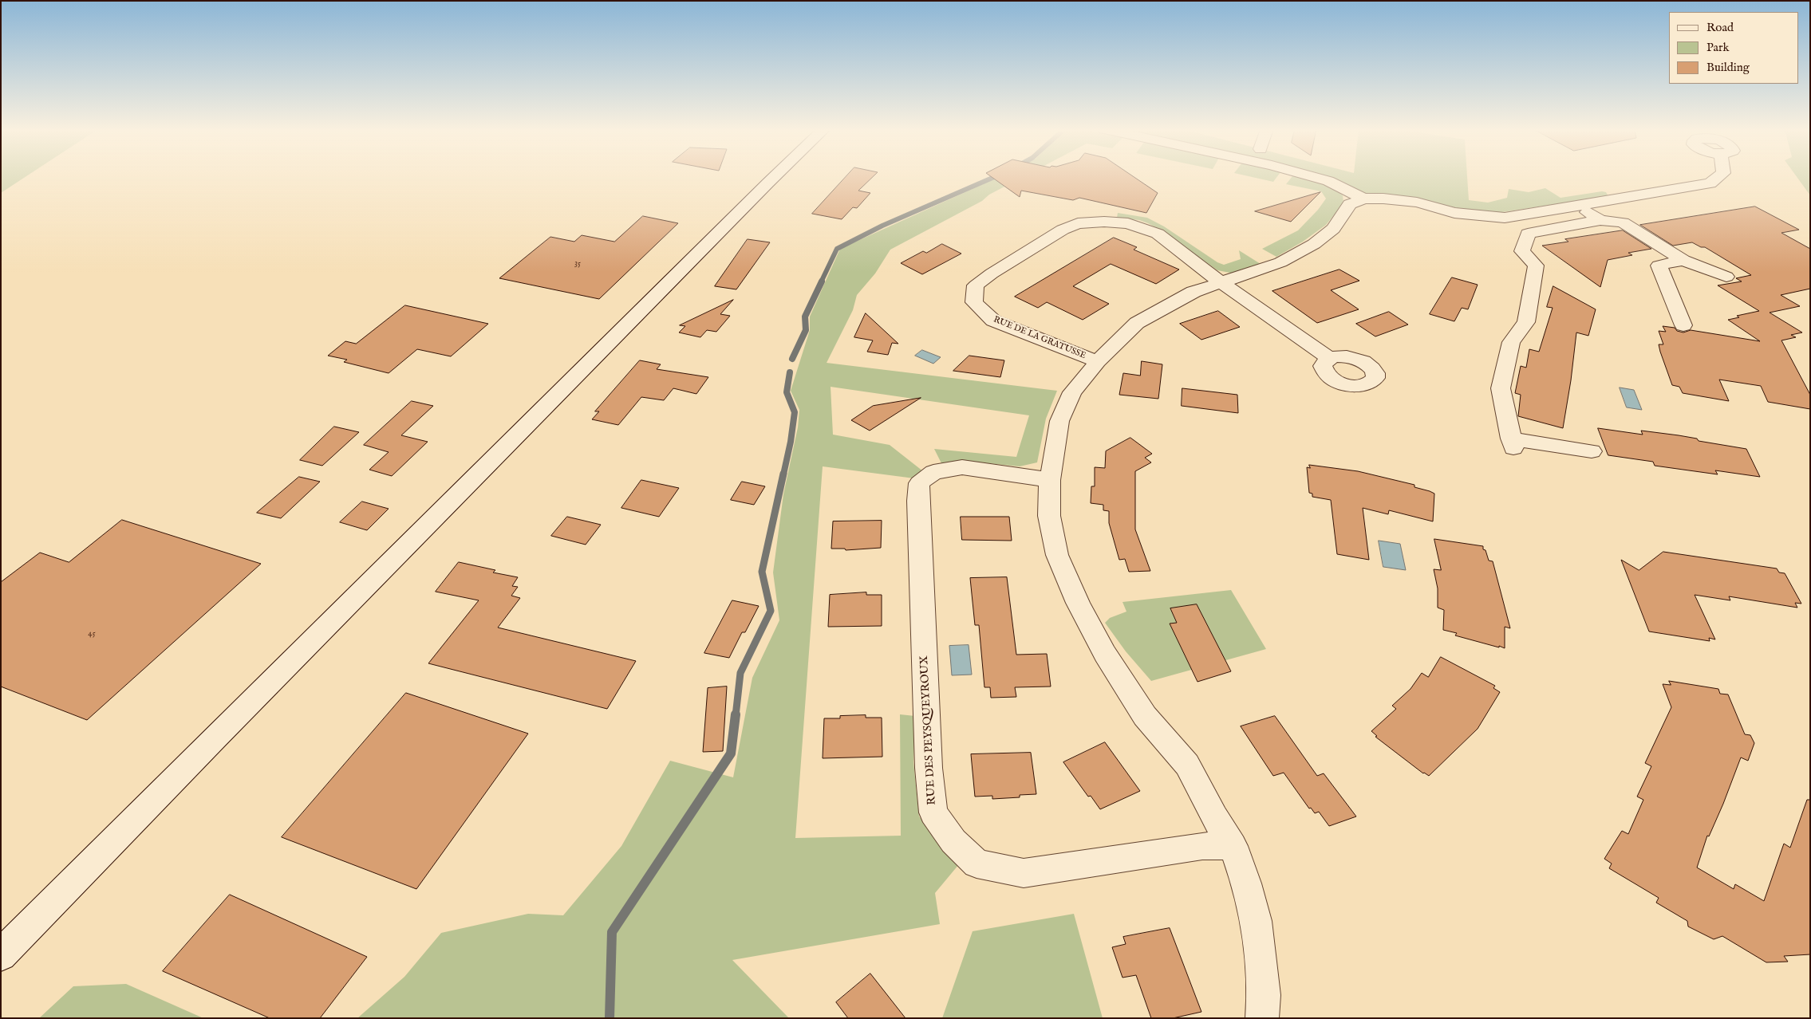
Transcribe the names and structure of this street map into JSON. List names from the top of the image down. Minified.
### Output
{"streets":{"street":["RUE DE LA GRATUSSE","RUE DES PEYSQUEYROUX"]},"house_numbers":["35","45"],"legend":["Road","Park","Building"]}
